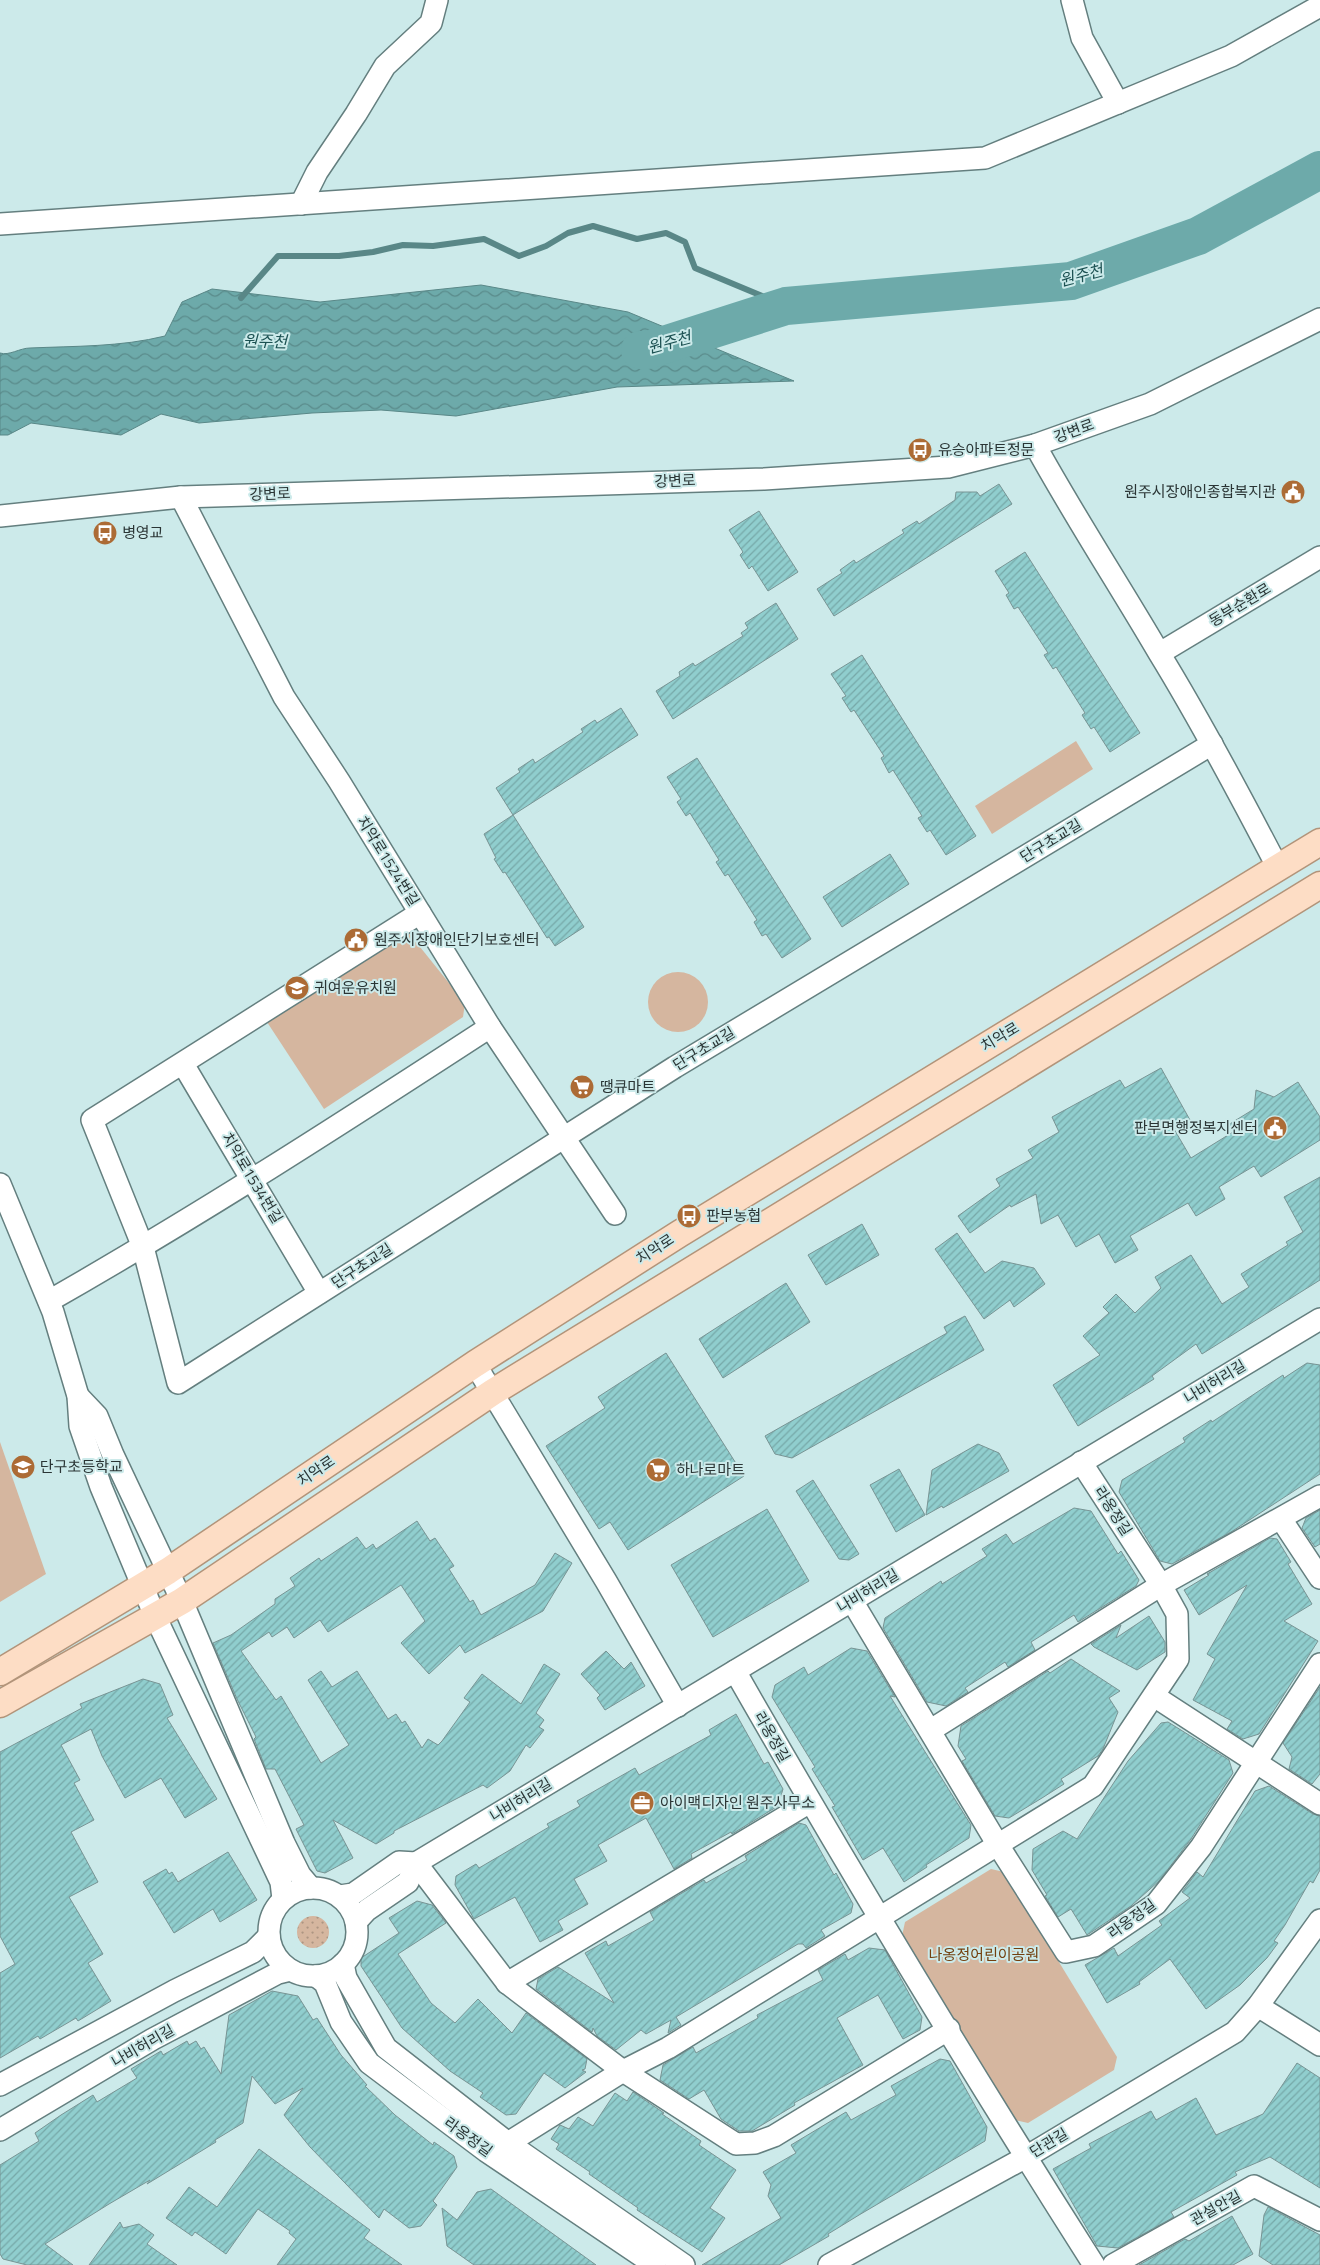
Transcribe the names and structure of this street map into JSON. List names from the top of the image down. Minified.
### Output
{"streets":{"main road":["치악로"],"street":["강변로","동부순환로","단구초교길","치악로1524번길","치악로1534번길","나비허리길","라옹정길","단관길","관설안길"]},"crossings":[["강변로","치악로1524번길"],["단구초교길","치악로1524번길"],["단구초교길","치악로1534번길"],["나비허리길","라옹정길"]],"water":["원주천"],"parks":["나옹정어린이공원"],"places":{"bus stop":["유승아파트정문","병영교","판부농협"],"public building":["원주시장애인종합복지관","원주시장애인단기보호센터","판부면행정복지센터"],"school or university":["귀여운유치원","단구초등학교"],"supermarket":["땡큐마트","하나로마트"],"office":["아이맥디자인 원주사무소"]}}
